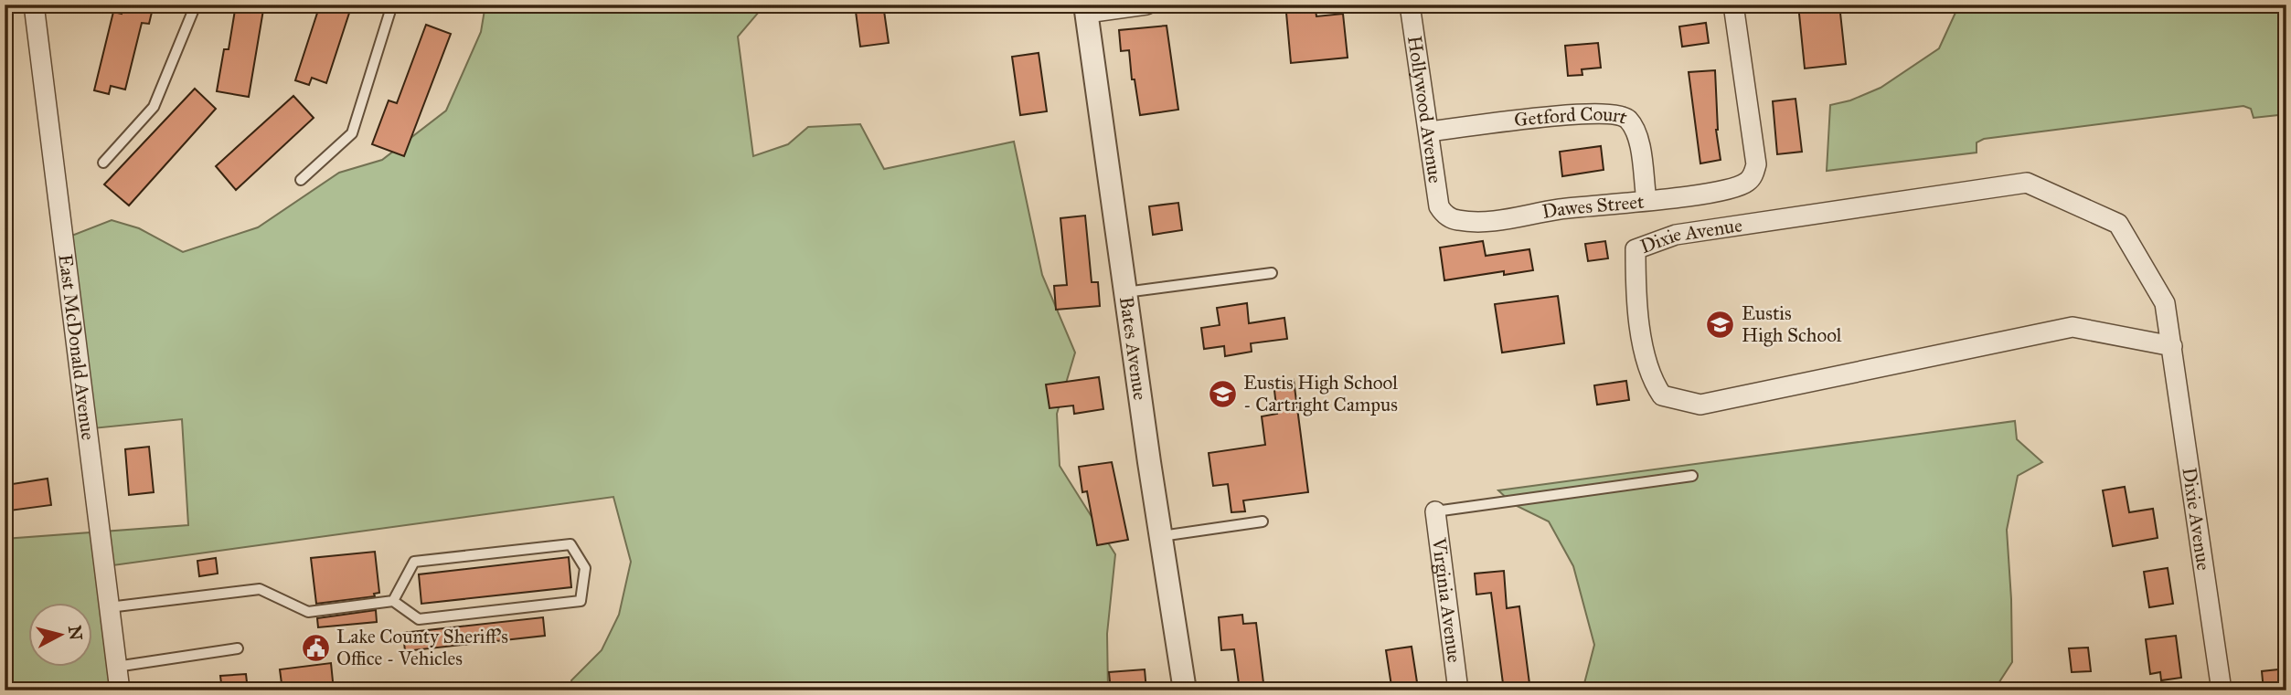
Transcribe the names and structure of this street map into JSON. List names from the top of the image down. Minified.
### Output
{"streets":{"street":["Hollywood Avenue","Getford Court","Dawes Street","Dixie Avenue","East McDonald Avenue","Bates Avenue","Virginia Avenue"]},"crossings":[["Hollywood Avenue","Getford Court"],["Hollywood Avenue","Dawes Street"],["Getford Court","Dawes Street"]],"places":{"school or university":["Eustis High School","Eustis High School - Cartright Campus"],"public building":["Lake County Sheriff's Office - Vehicles"]},"north":"right"}
